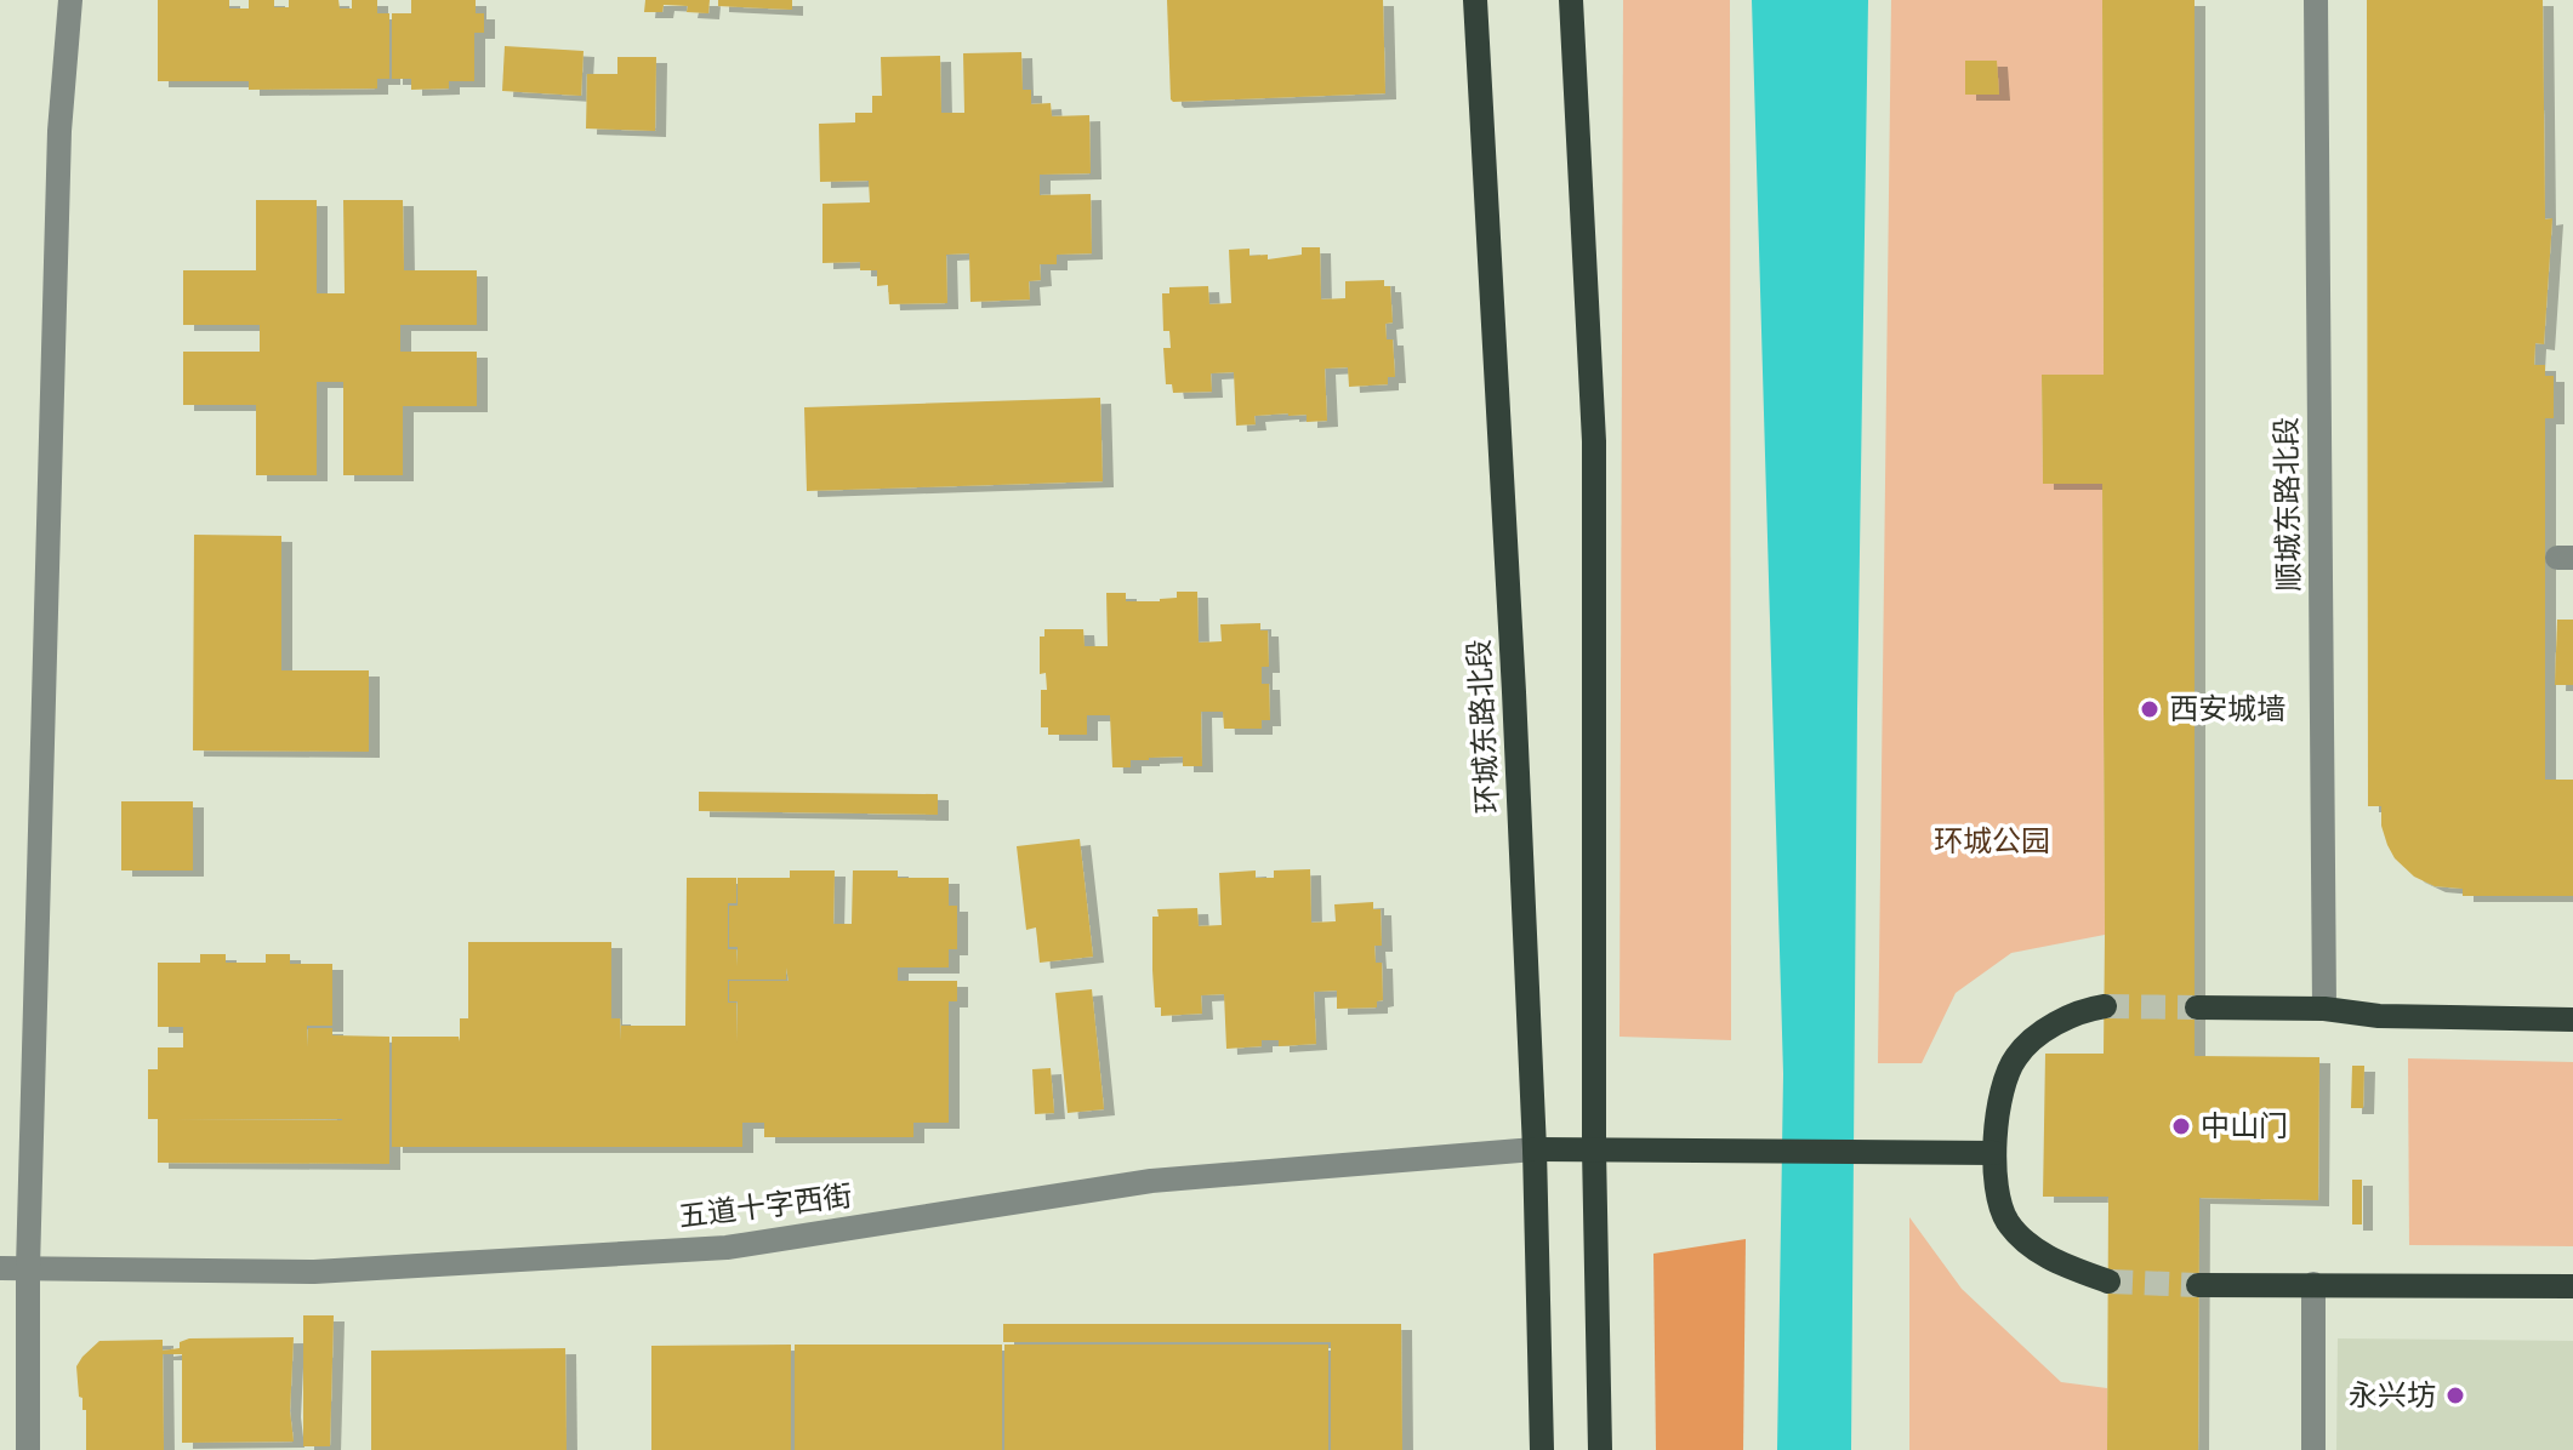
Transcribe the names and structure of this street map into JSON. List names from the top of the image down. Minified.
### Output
{"streets":{"main road":["环城东路北段"],"street":["顺城东路北段","五道十字西街"]},"crossings":[["环城东路北段","五道十字西街"]],"parks":["环城公园"],"places":["西安城墙","中山门","永兴坊"]}
